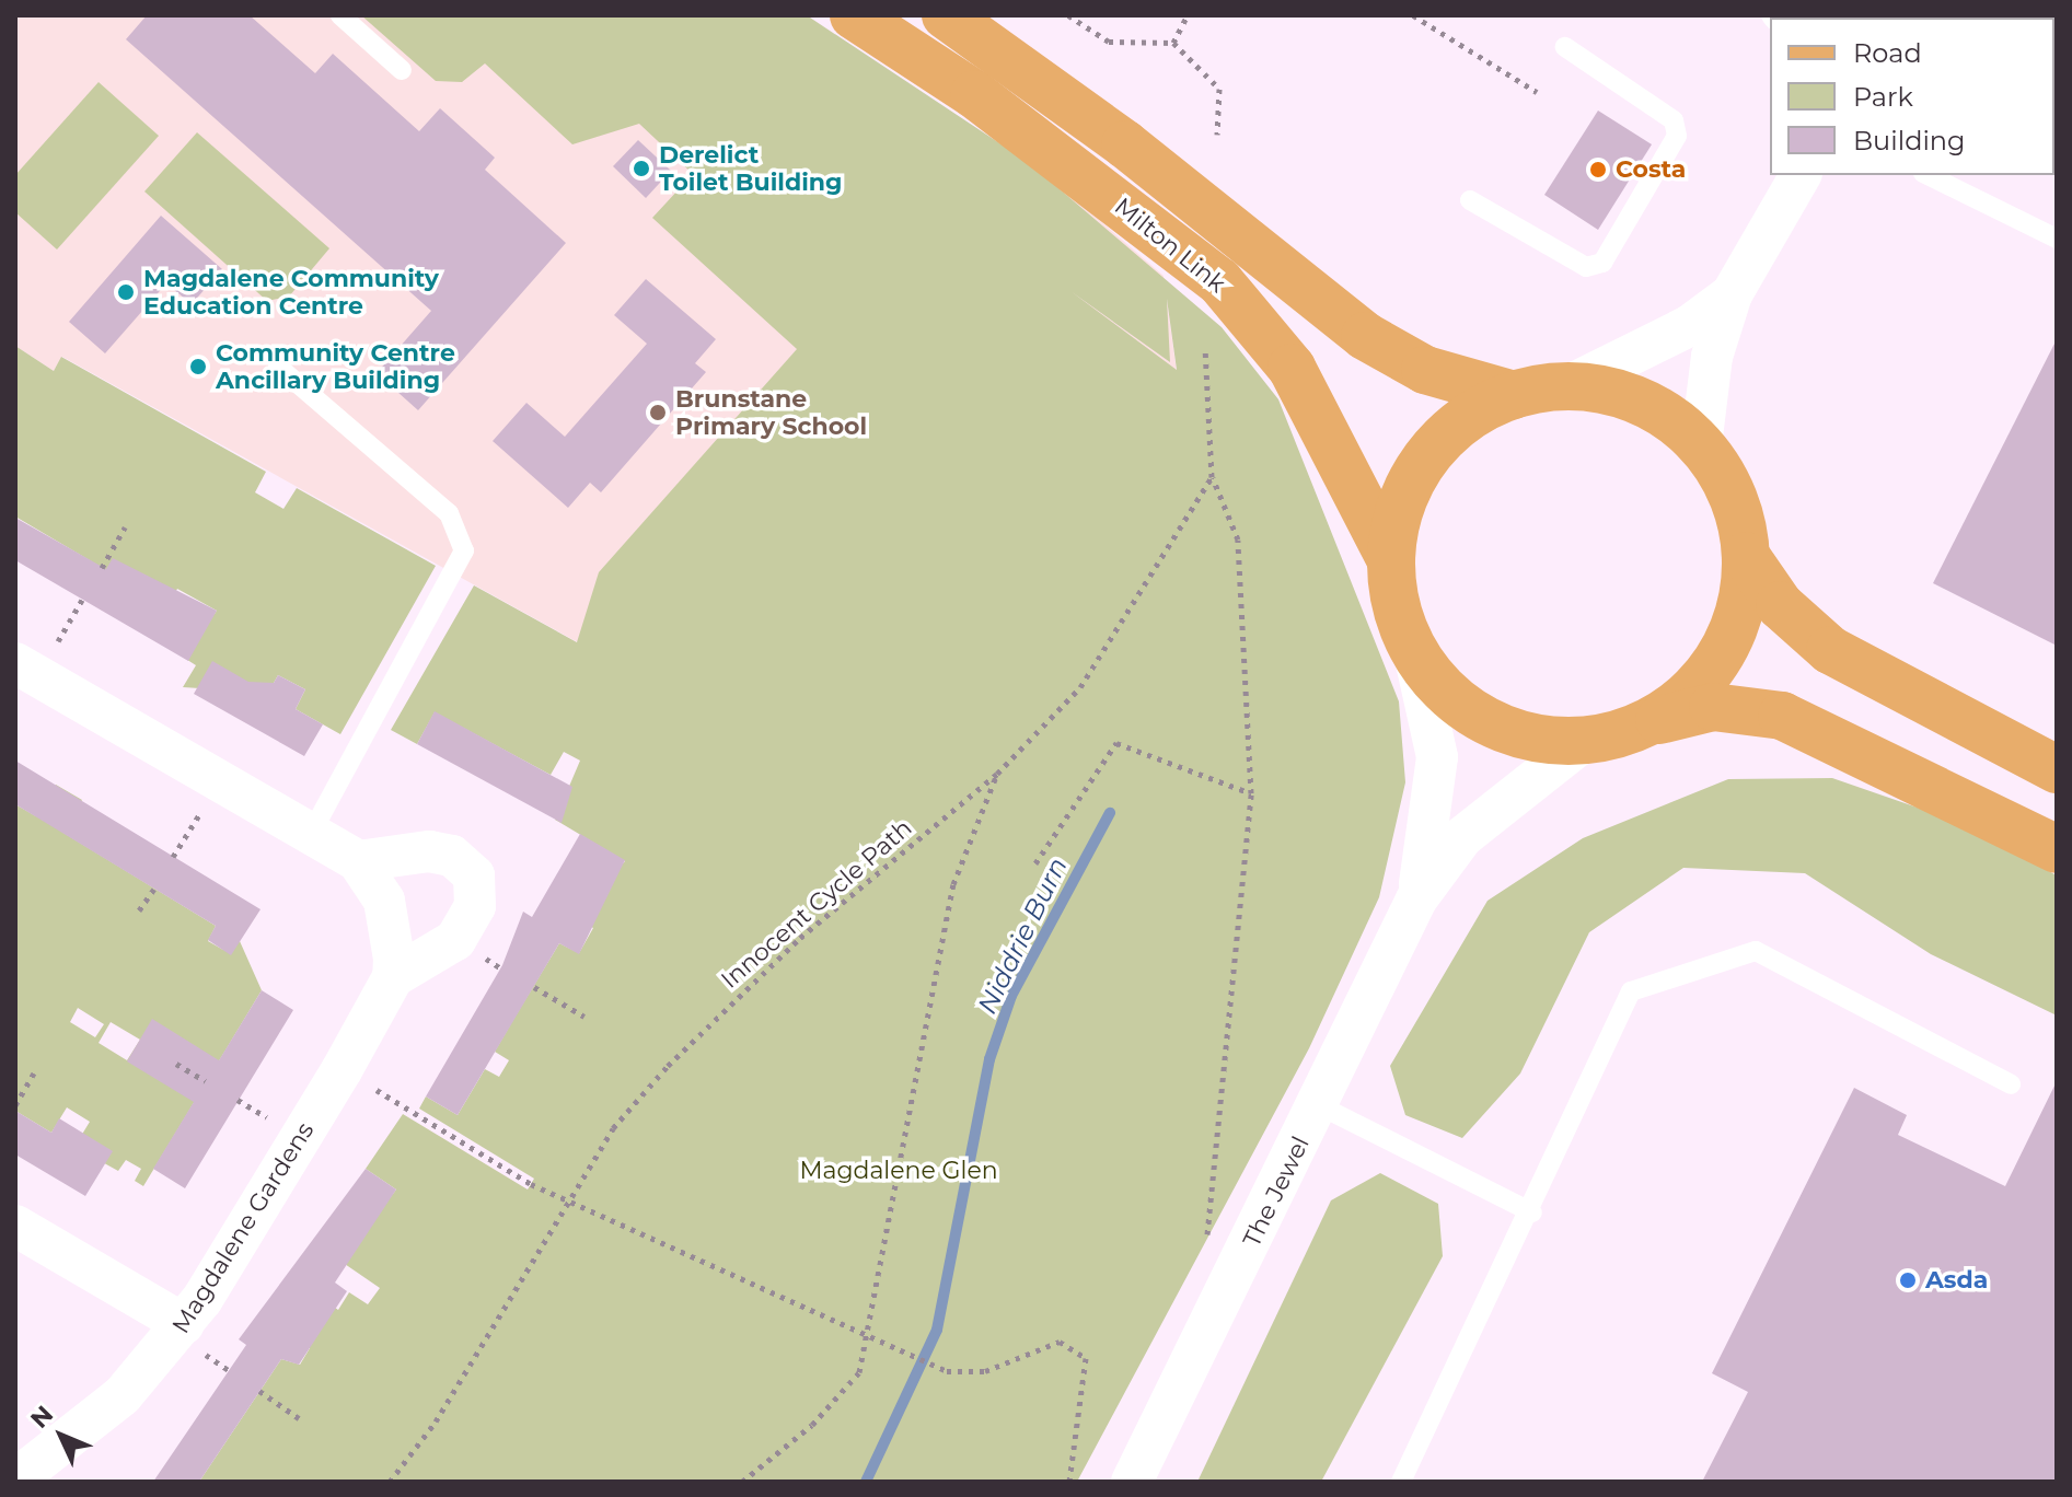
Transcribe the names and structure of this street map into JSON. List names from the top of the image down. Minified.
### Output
{"streets":{"main road":["Milton Link"],"street":["The Jewel","Magdalene Gardens"],"path":["Innocent Cycle Path"]},"water":["Niddrie Burn"],"parks":["Magdalene Glen"],"places":["Derelict Toilet Building","Costa","Magdalene Community Education Centre","Community Centre Ancillary Building","Brunstane Primary School","Asda"],"legend":["Road","Park","Building"],"north":"top left"}
